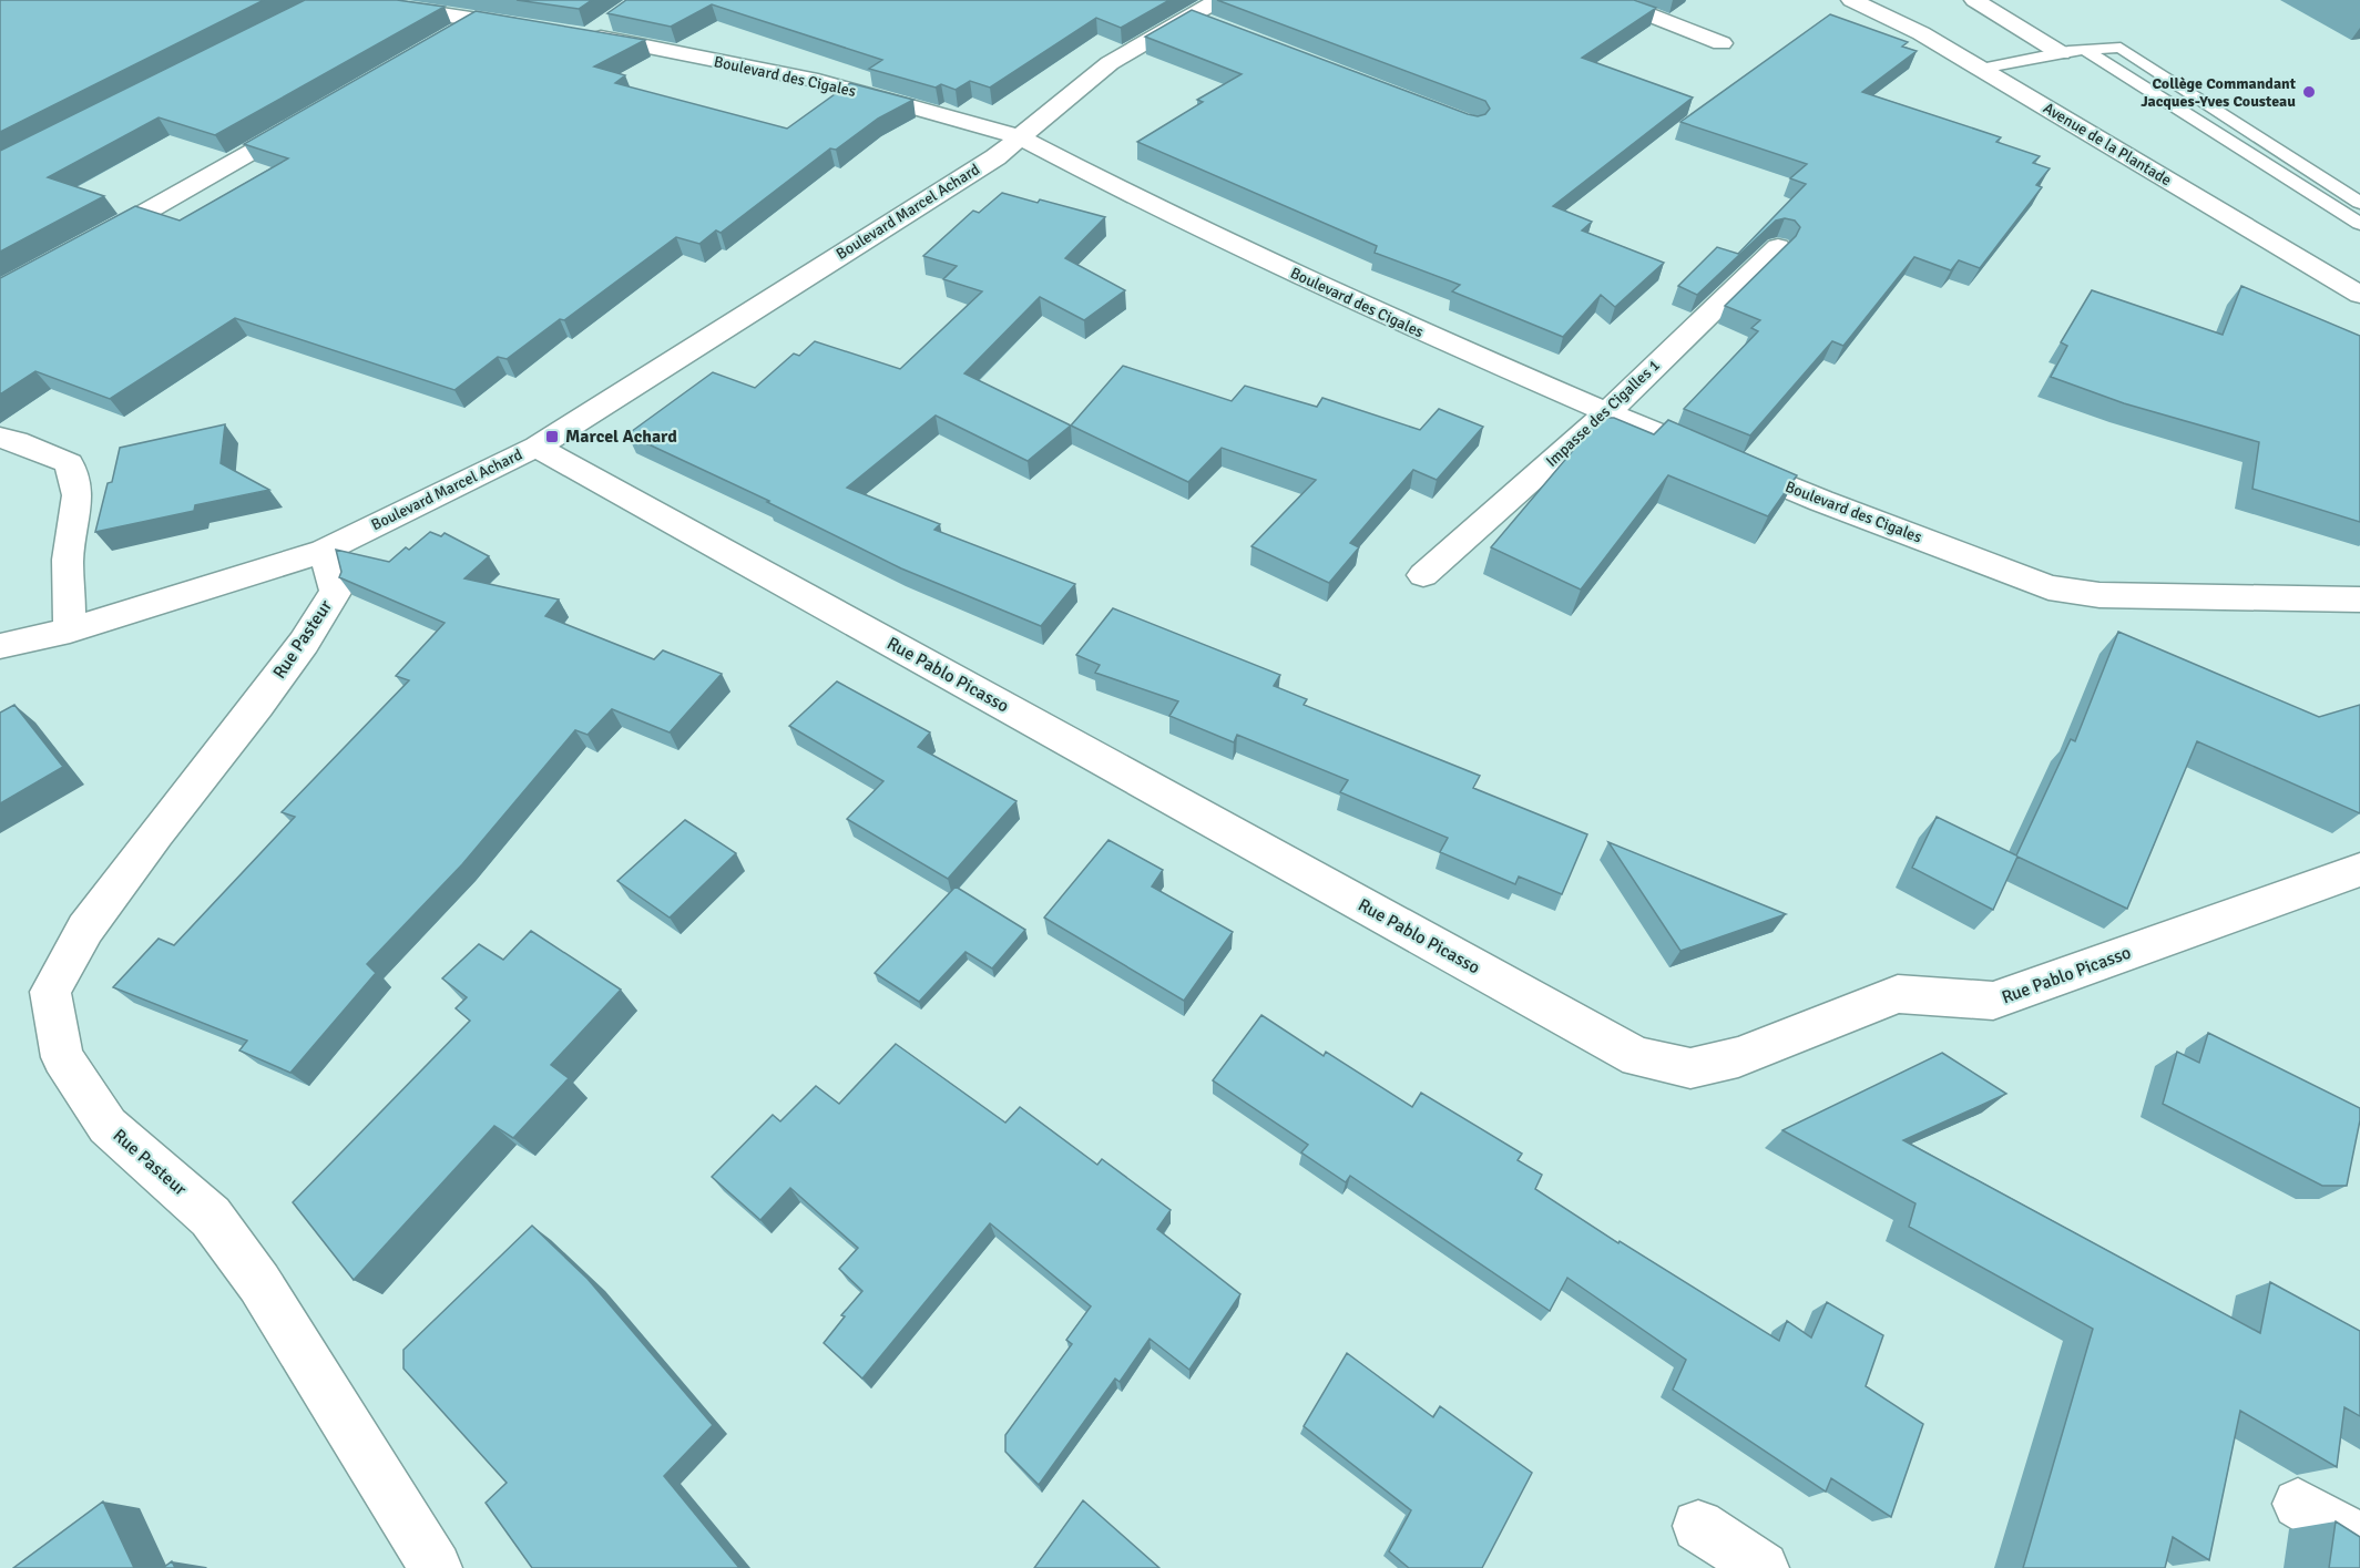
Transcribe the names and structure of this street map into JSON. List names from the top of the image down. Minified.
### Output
{"streets":{"street":["Boulevard des Cigales","Avenue de la Plantade","Boulevard Marcel Achard","Impasse des Cigalles 1","Rue Pasteur","Rue Pablo Picasso"]},"crossings":[["Boulevard des Cigales","Boulevard Marcel Achard"],["Boulevard des Cigales","Impasse des Cigalles 1"],["Boulevard Marcel Achard","Rue Pasteur"],["Boulevard Marcel Achard","Rue Pablo Picasso"]],"places":{"other":["Collège Commandant Jacques-Yves Cousteau"],"transit":["Marcel Achard"]}}
